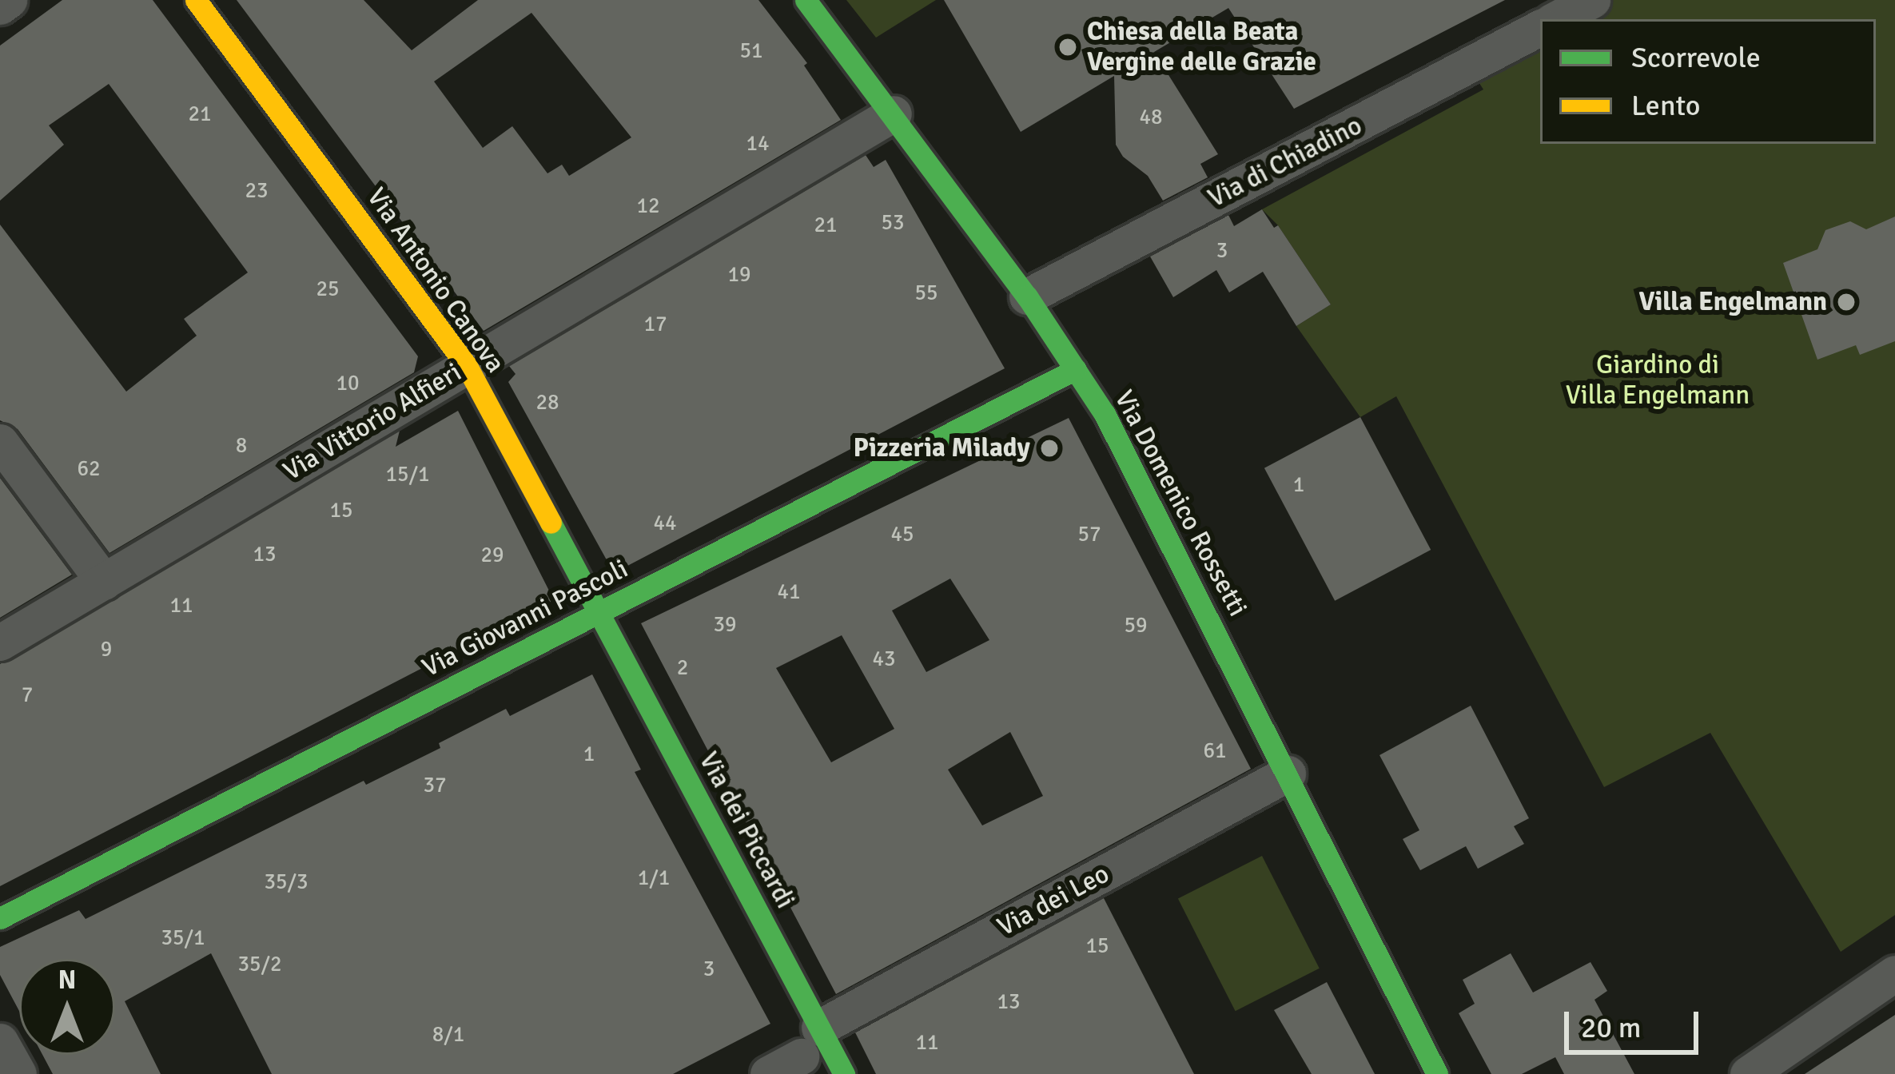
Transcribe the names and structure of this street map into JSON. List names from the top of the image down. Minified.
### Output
{"streets":{"main road":["Via Antonio Canova","Via Domenico Rossetti","Via Giovanni Pascoli","Via dei Piccardi"],"street":["Via di Chiadino","Via Vittorio Alfieri","Via dei Leo"]},"crossings":[["Via di Chiadino","Via Domenico Rossetti"],["Via Antonio Canova","Via Vittorio Alfieri"],["Via Antonio Canova","Via Giovanni Pascoli"],["Via Antonio Canova","Via dei Piccardi"],["Via Vittorio Alfieri","Via Domenico Rossetti"],["Via Domenico Rossetti","Via Giovanni Pascoli"],["Via Domenico Rossetti","Via dei Leo"],["Via Giovanni Pascoli","Via dei Piccardi"],["Via dei Piccardi","Via dei Leo"]],"parks":["Giardino di Villa Engelmann"],"places":["Chiesa della Beata Vergine delle Grazie","Villa Engelmann","Pizzeria Milady"],"house_numbers":["51","21","48","14","23","12","53","21","3","19","25","55","17","10","28","8","62","15/1","1","15","44","45","57","13","29","41","11","39","59","9","43","2","7","61","1","37","1/1","35/3","35/1","15","35/2","3","13","8/1","11"],"legend":["Scorrevole","Lento"],"scale_bar":"20 m","north":"top"}
